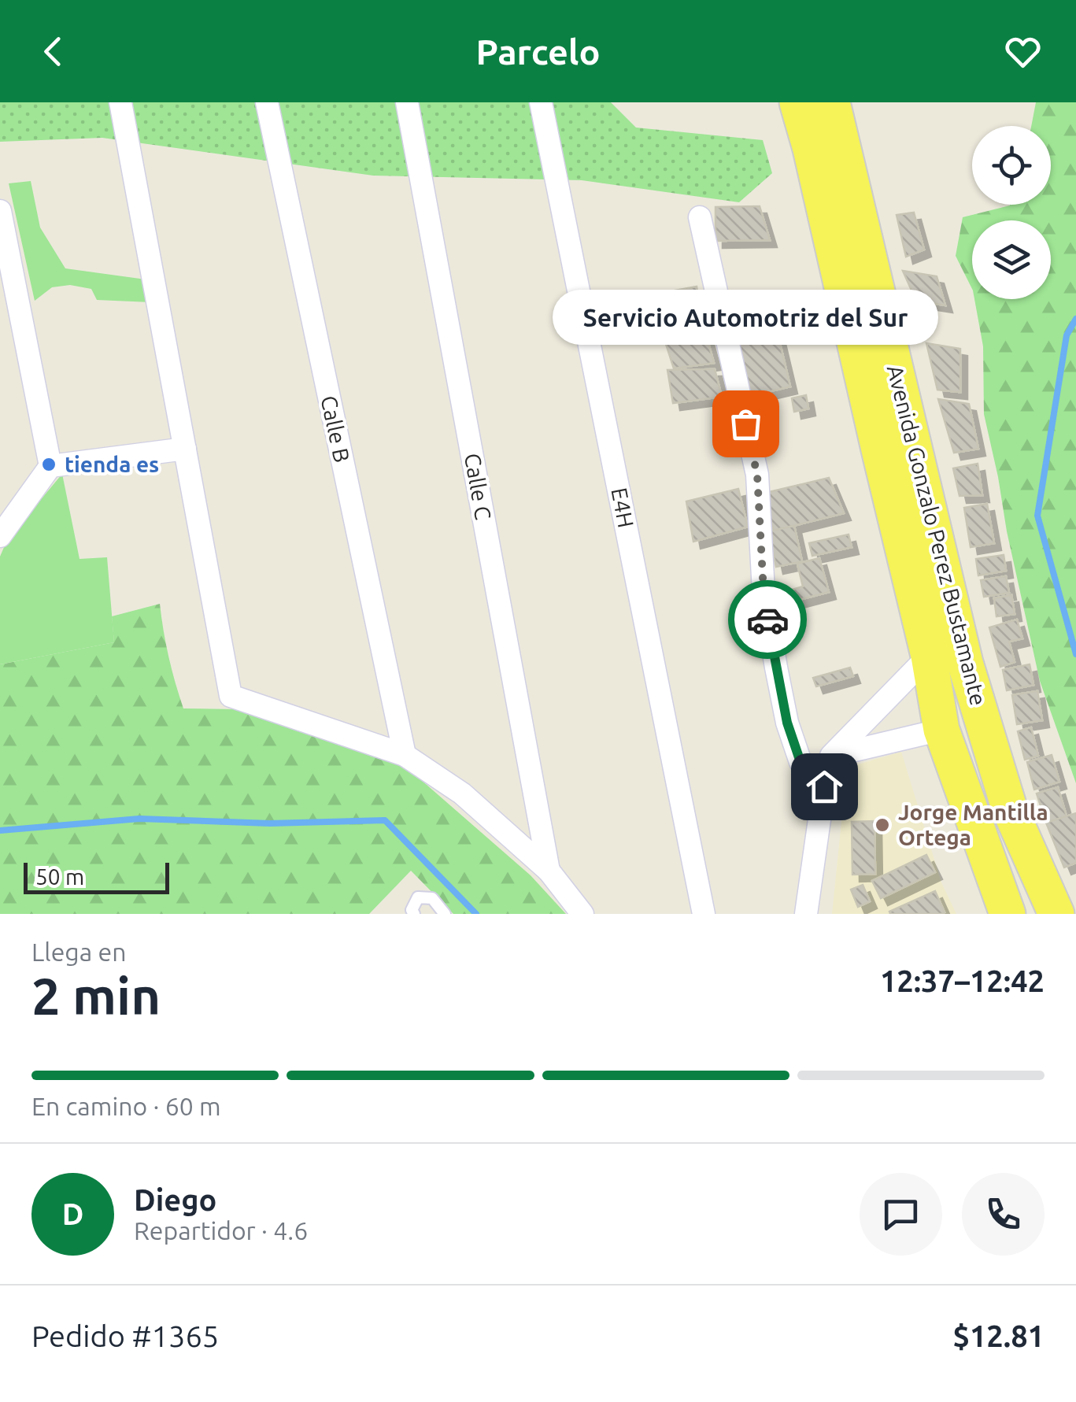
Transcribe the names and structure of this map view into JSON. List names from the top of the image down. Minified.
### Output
{"streets":{"main road":["Avenida Gonzalo Perez Bustamante"],"street":["Calle B","Calle C","E4H"]},"places":["Servicio Automotriz del Sur","tienda es","Jorge Mantilla Ortega"],"scale_bar":"50 m","page":{"header":"Parcelo","bubble":"Servicio Automotriz del Sur","scale":"50 m","heading":["2 min","Llega en","12:37–12:42"],"panel":["Diego","Repartidor · 4.6","Pedido #1365","$12.81"],"bar":"En camino · 60 m","round":"D"}}
